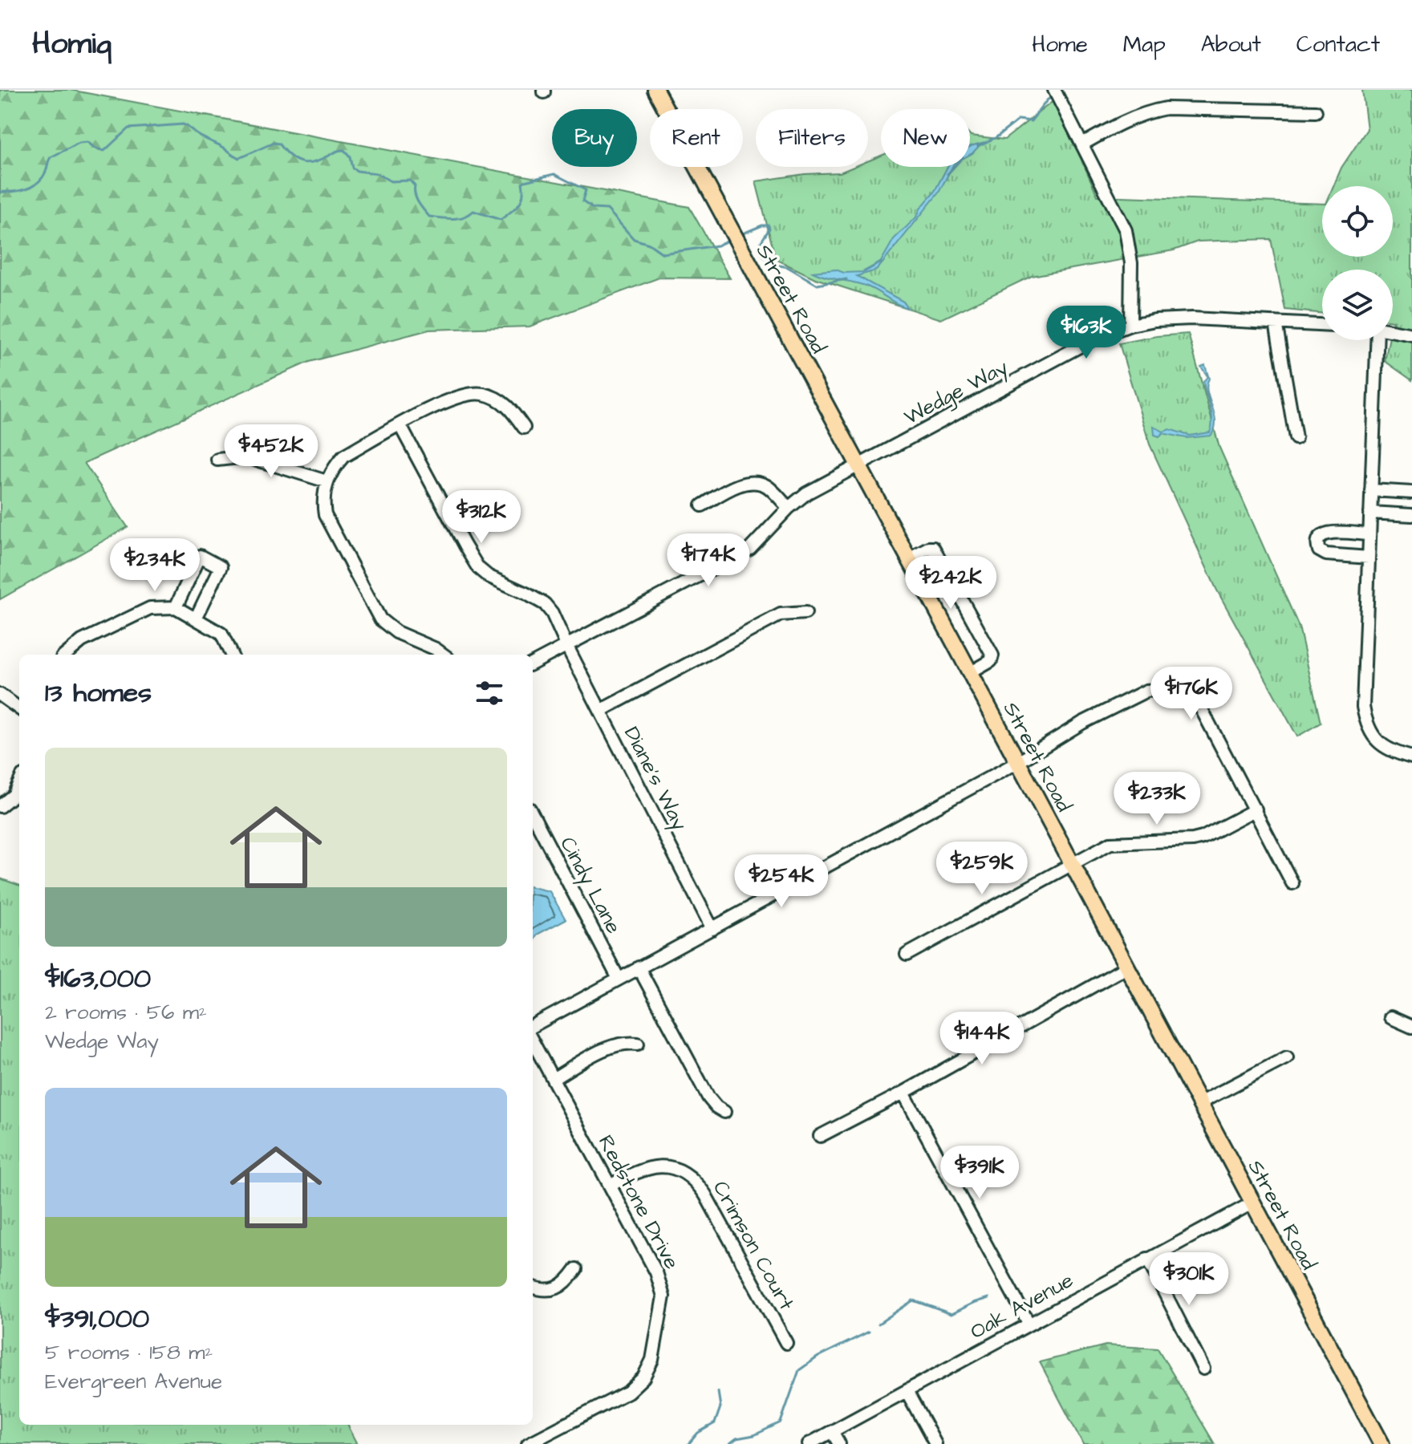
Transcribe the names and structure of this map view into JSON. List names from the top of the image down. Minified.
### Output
{"streets":{"main road":["Street Road"],"street":["Wedge Way","Diane's Way","Cindy Lane","Redstone Drive","Crimson Court","Oak Avenue"]},"crossings":[["Street Road","Wedge Way"],["Street Road","Oak Avenue"],["Wedge Way","Diane's Way"],["Redstone Drive","Crimson Court"]],"page":{"header":"Homiq","nav":["Home","Map","About","Contact"],"chip":["Buy","Rent","Filters","New"],"price":["$163K","$452K","$312K","$174K","$234K","$242K","$176K","$233K","$259K","$254K","$144K","$391K","$301K"],"heading":"13 homes","list":[{"name":"$163,000","note":"2 rooms · 56 m² · Wedge Way"},{"name":"$391,000","note":"5 rooms · 158 m² · Evergreen Avenue"}]}}
